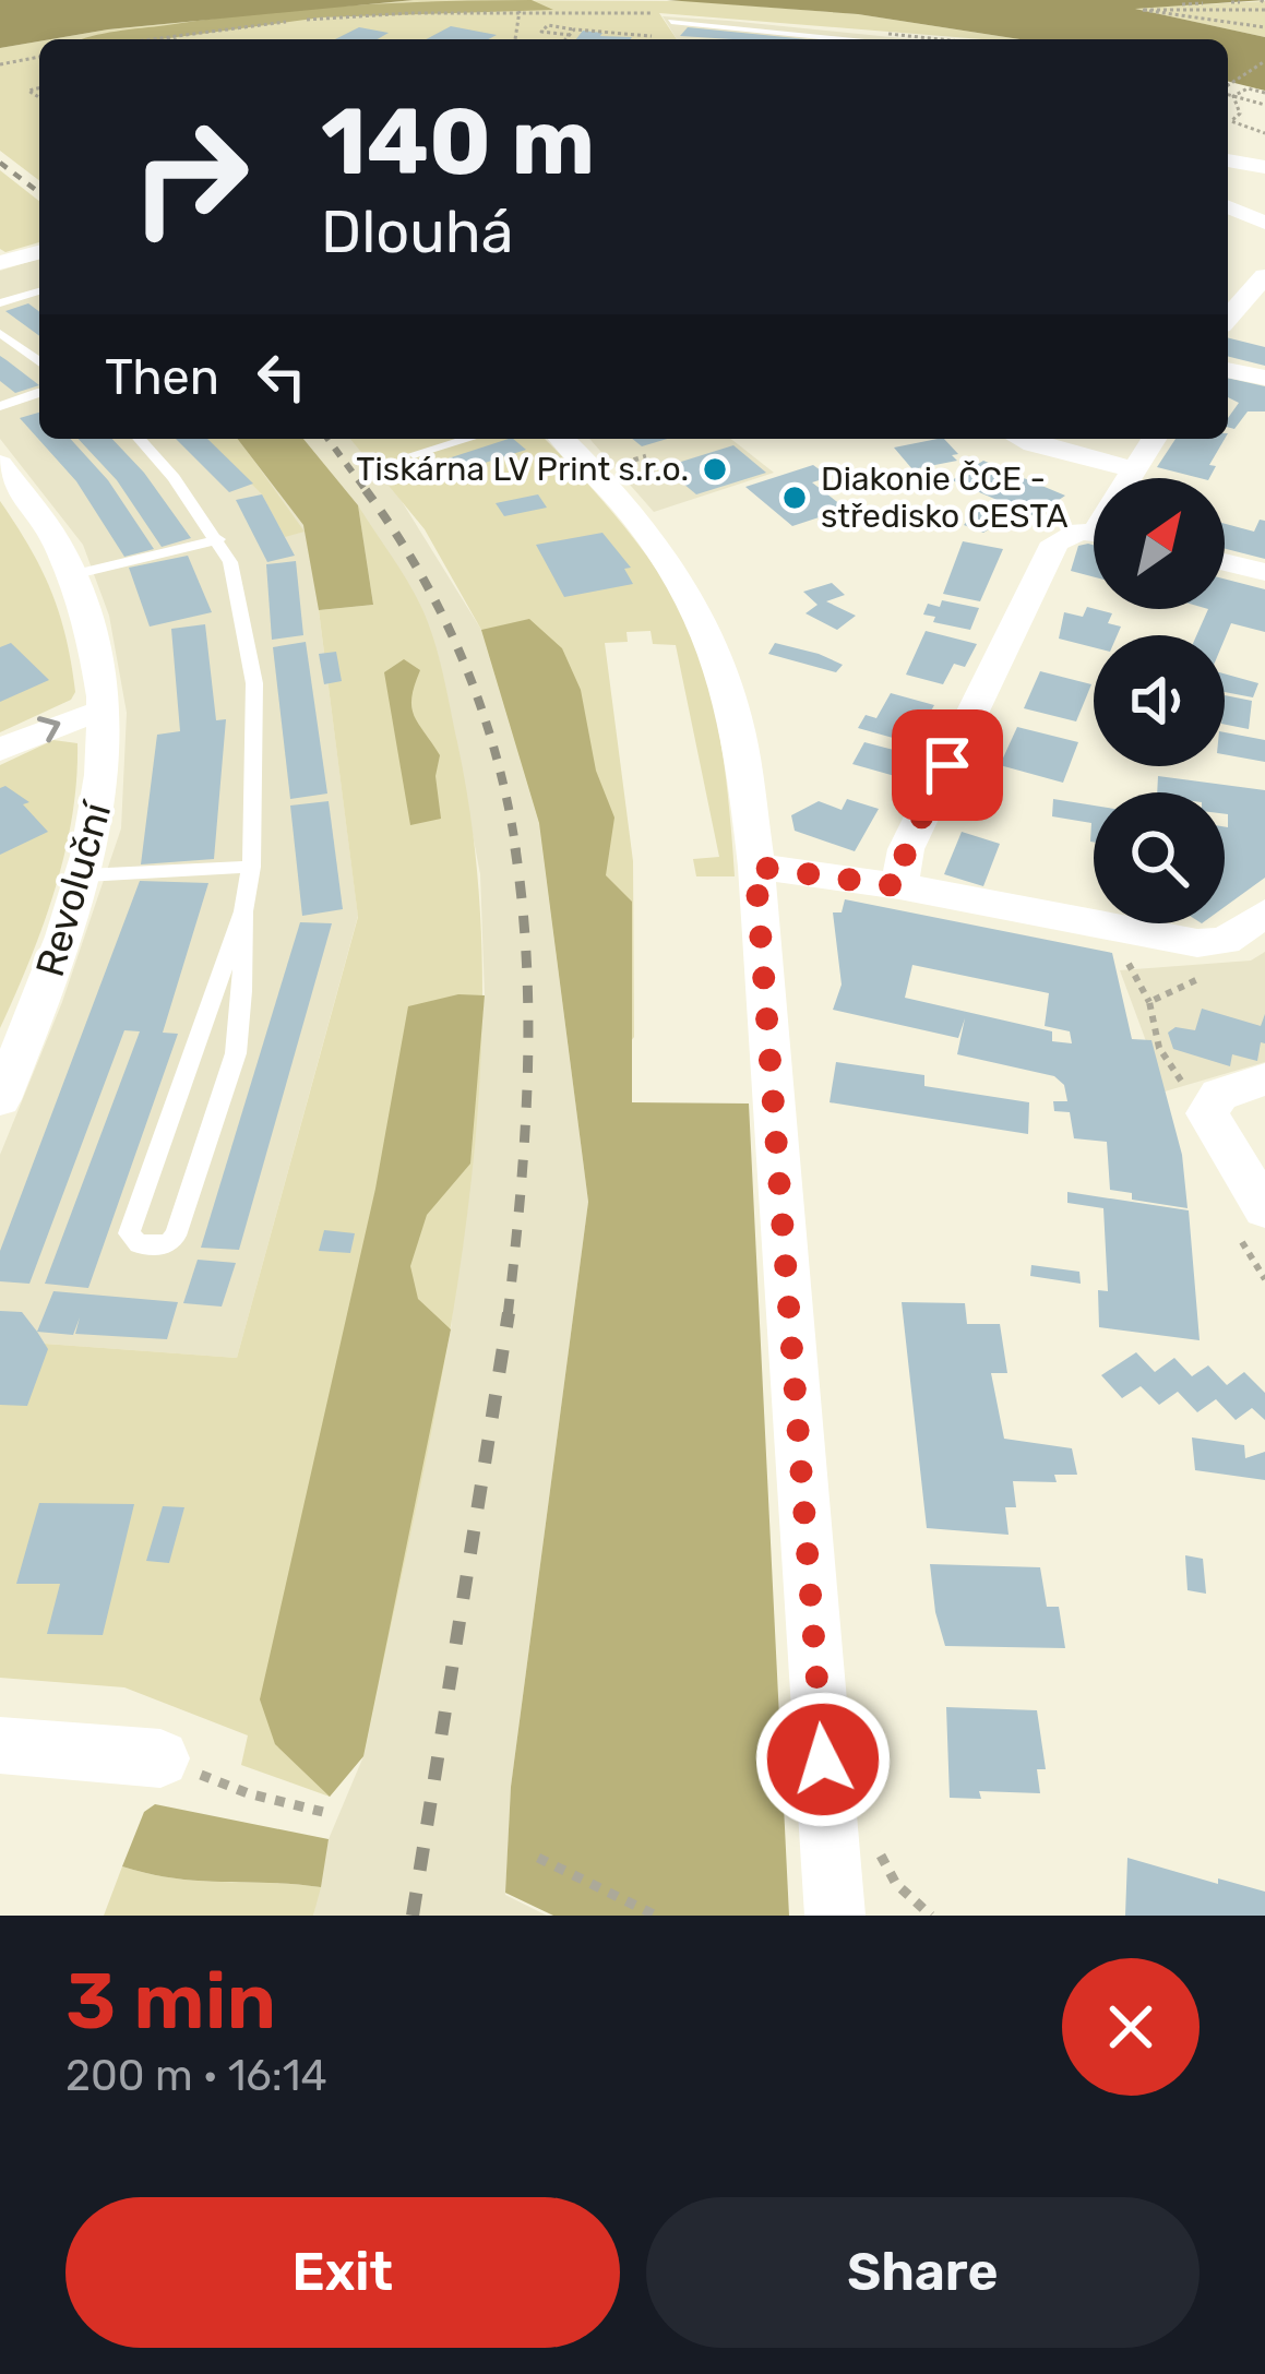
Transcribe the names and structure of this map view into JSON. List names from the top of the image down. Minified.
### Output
{"streets":{"street":["Revoluční"]},"places":["Tiskárna LV Print s.r.o.","Diakonie ČCE - středisko CESTA"],"north":"top right","page":{"turn":["140 m","Dlouhá"],"then":"Then","heading":["3 min","200 m · 16:14"],"buttons":["Exit","Share"]}}
